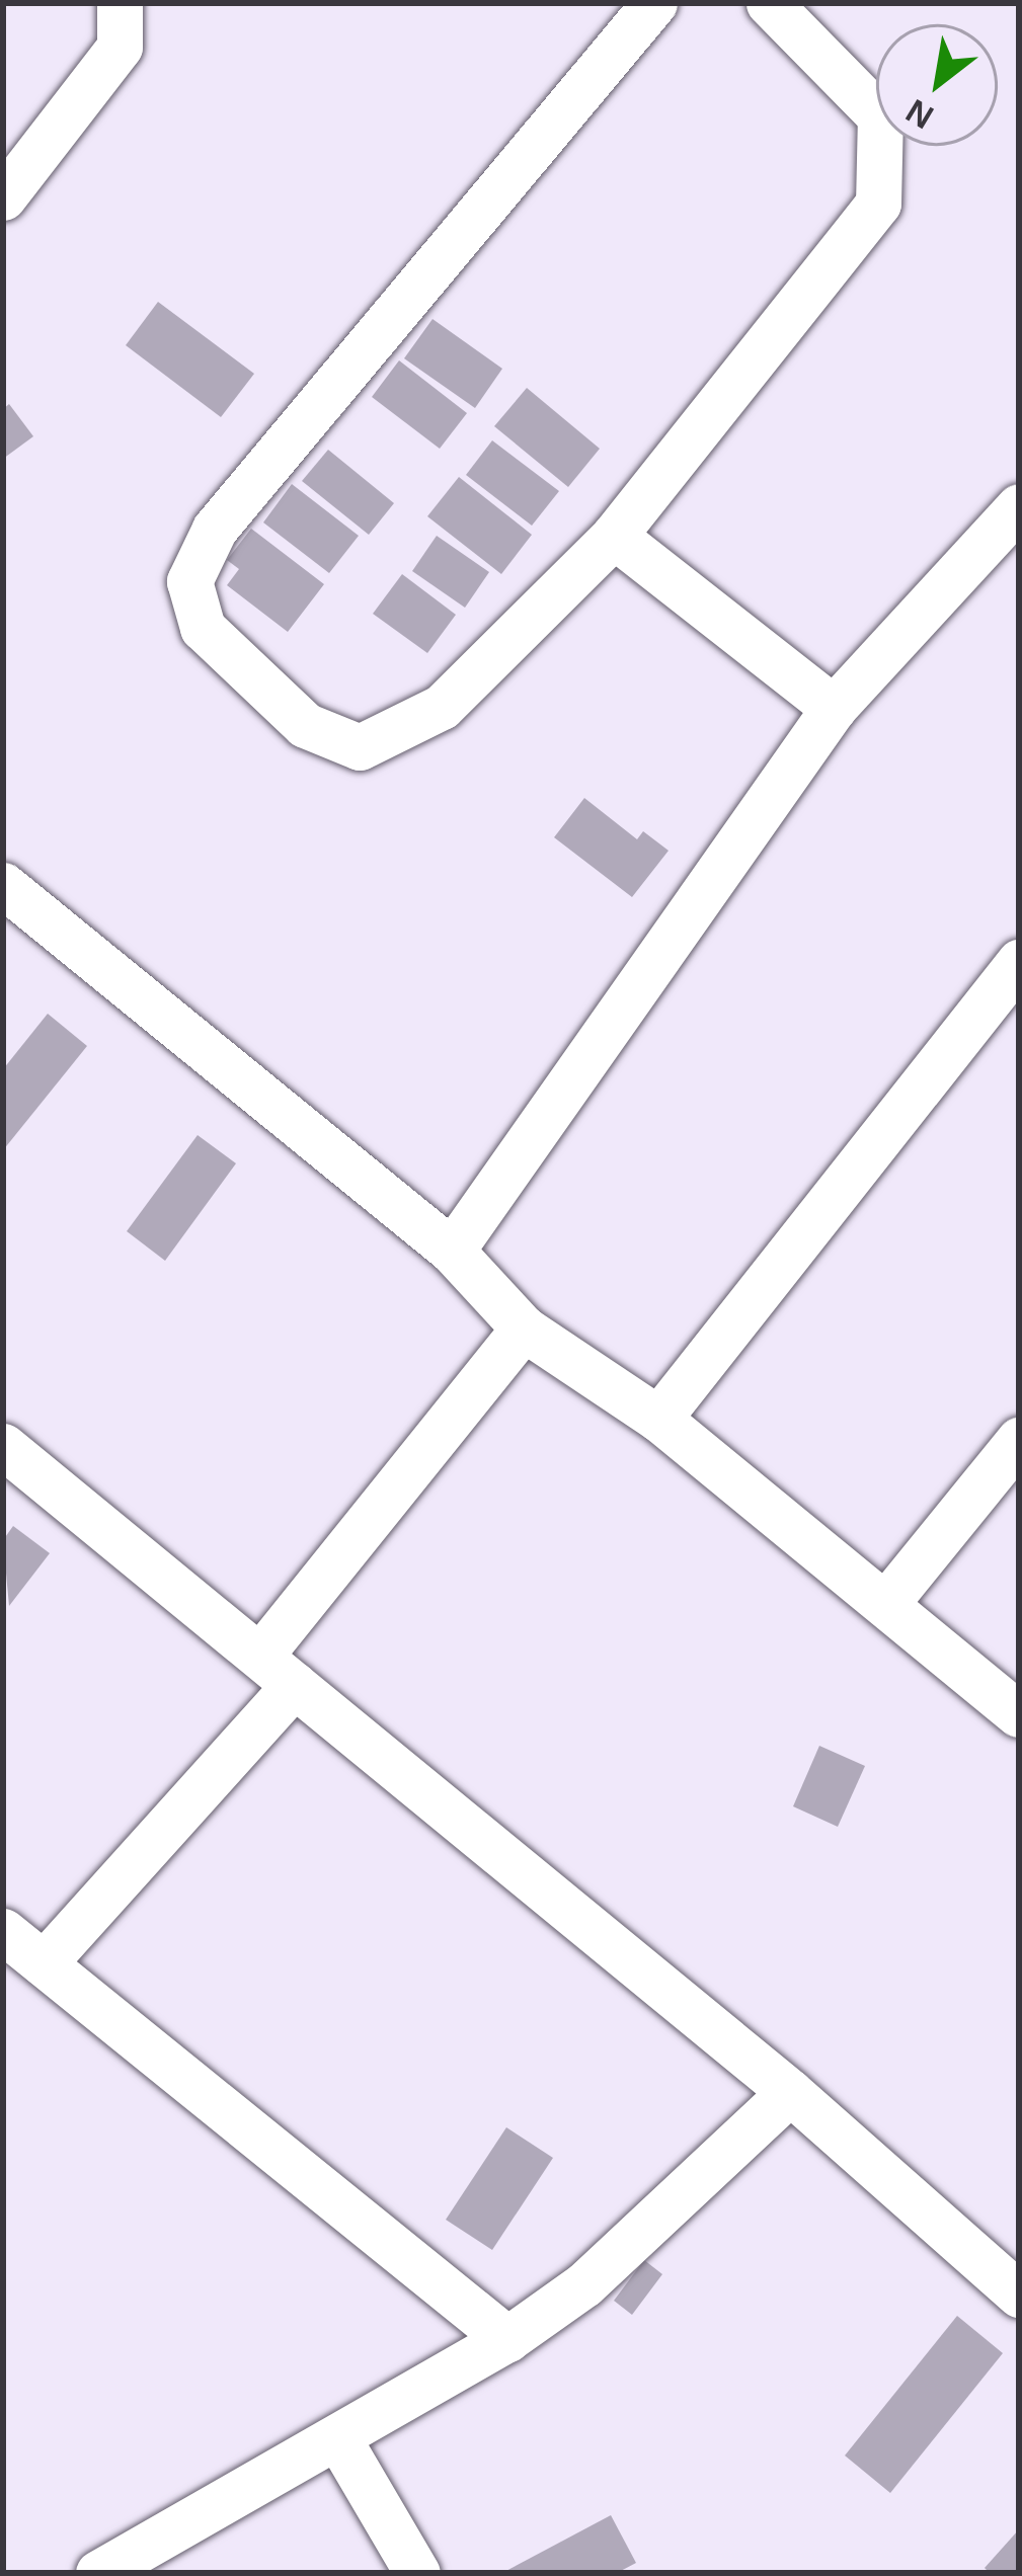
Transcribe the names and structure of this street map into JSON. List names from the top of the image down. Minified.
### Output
{"north":"bottom left"}
